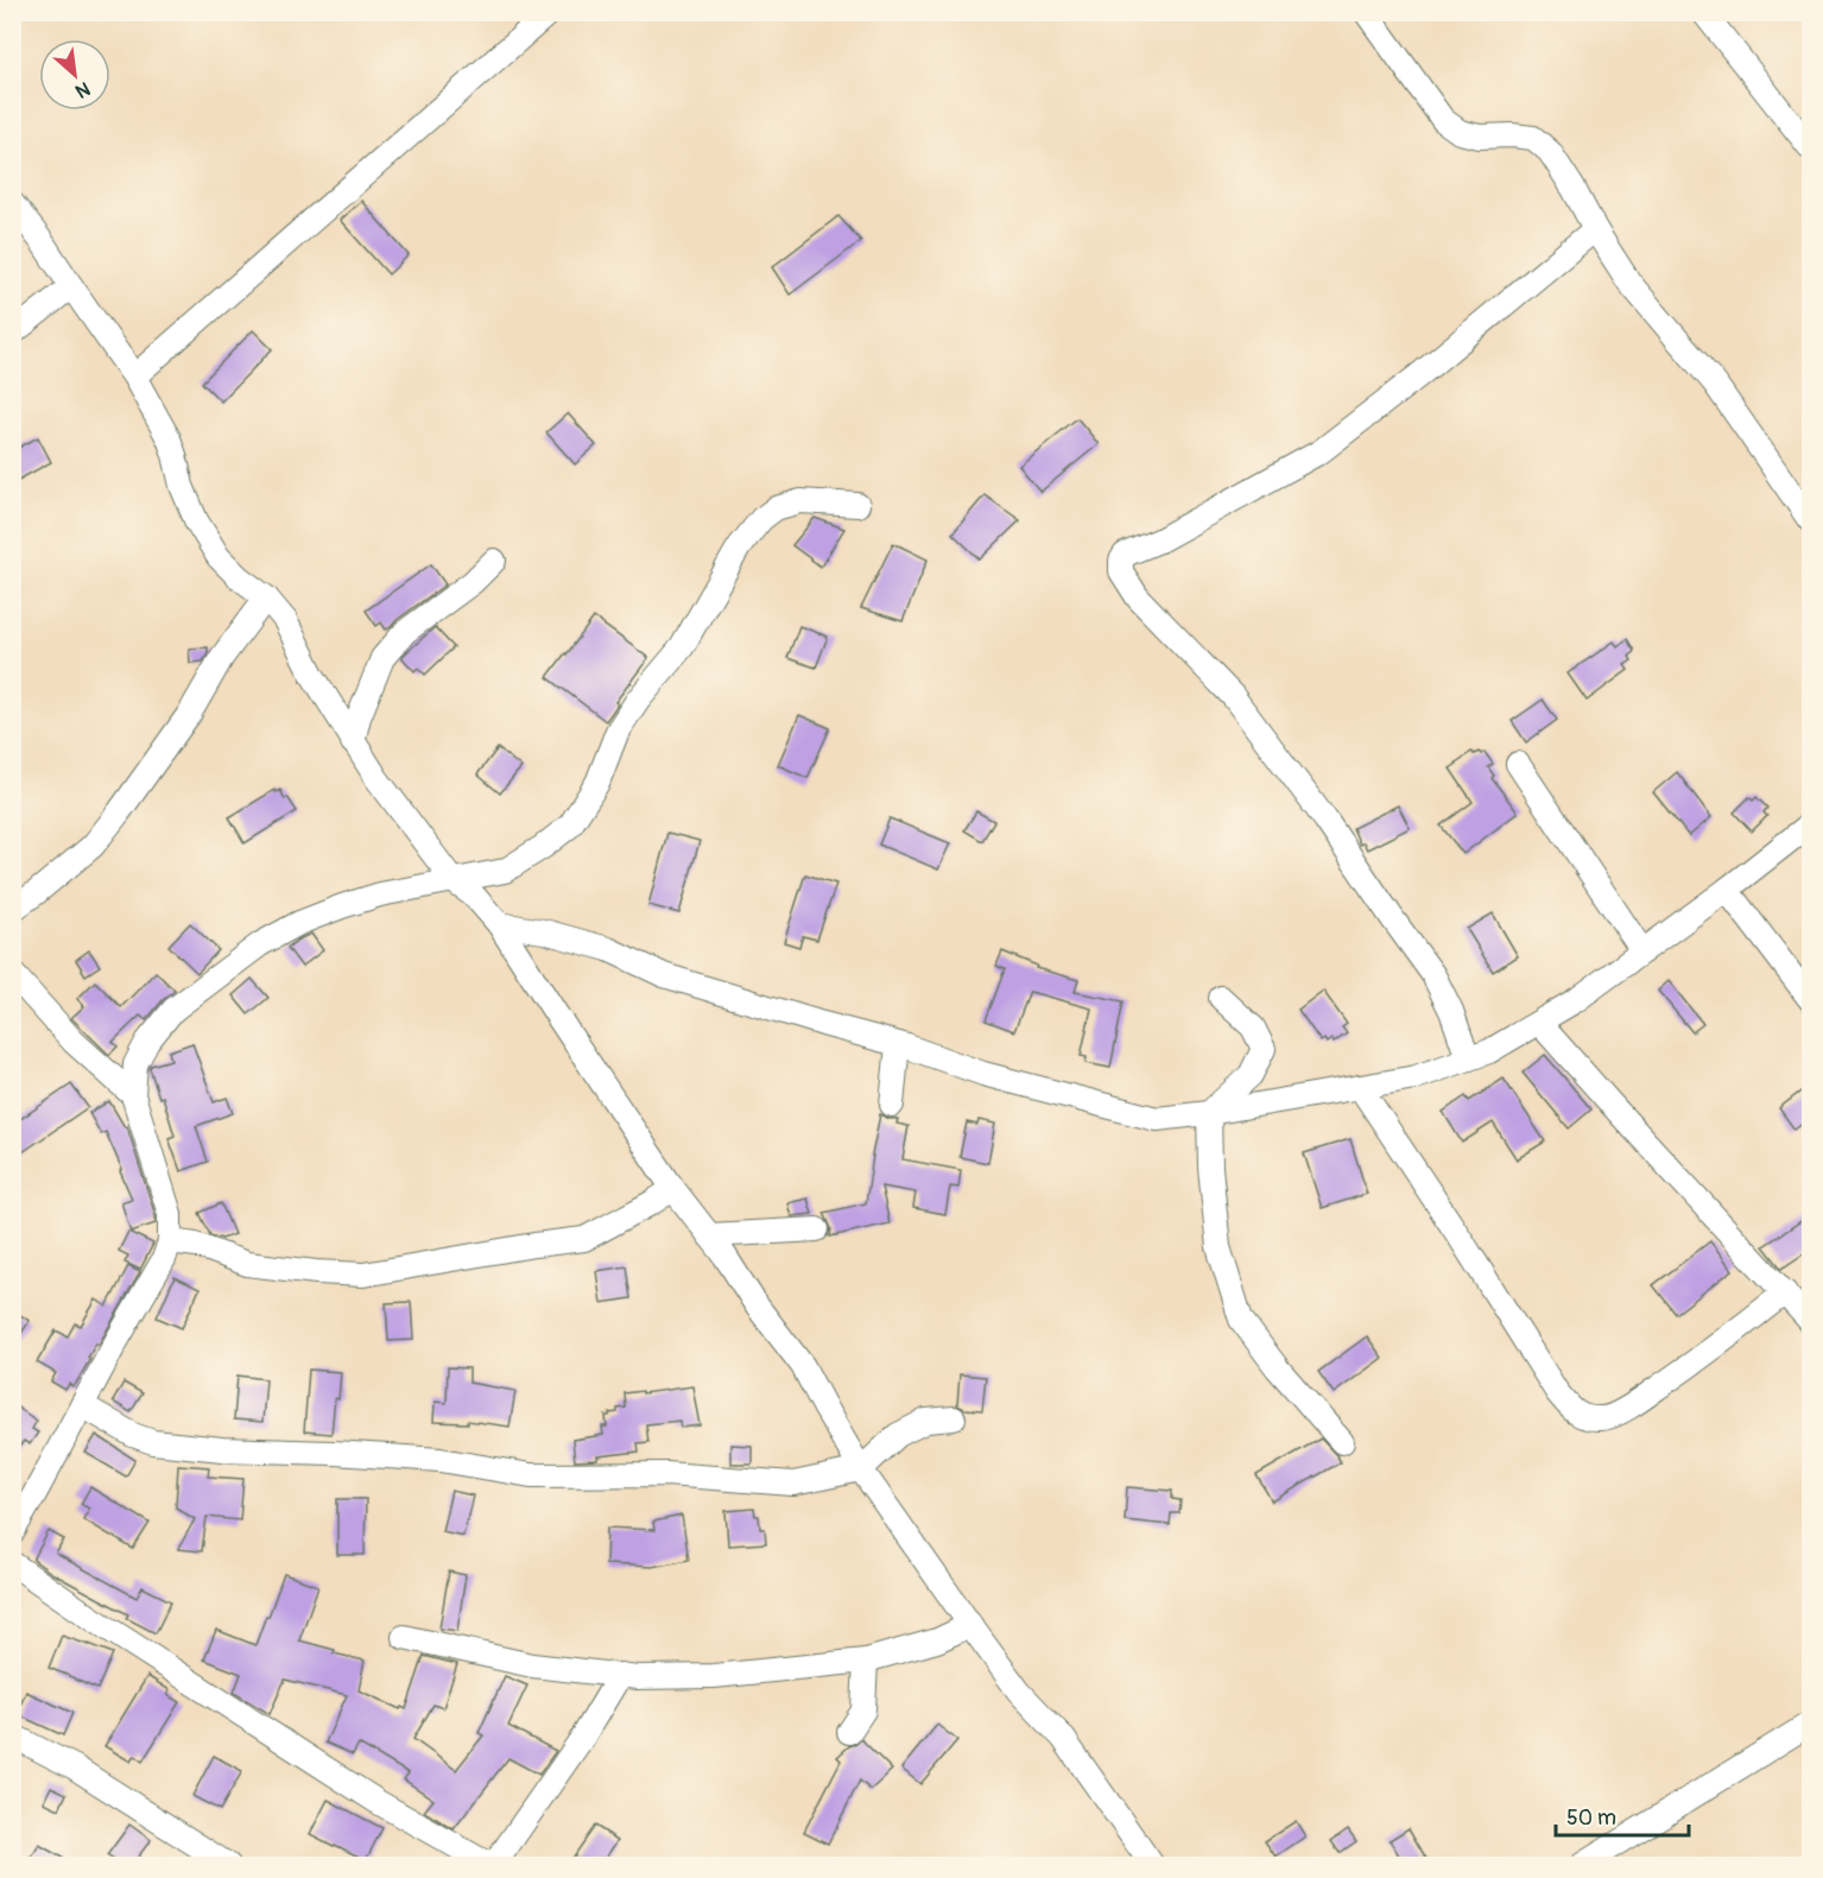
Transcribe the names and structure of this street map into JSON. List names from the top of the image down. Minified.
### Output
{"scale_bar":"50 m","north":"bottom right"}
